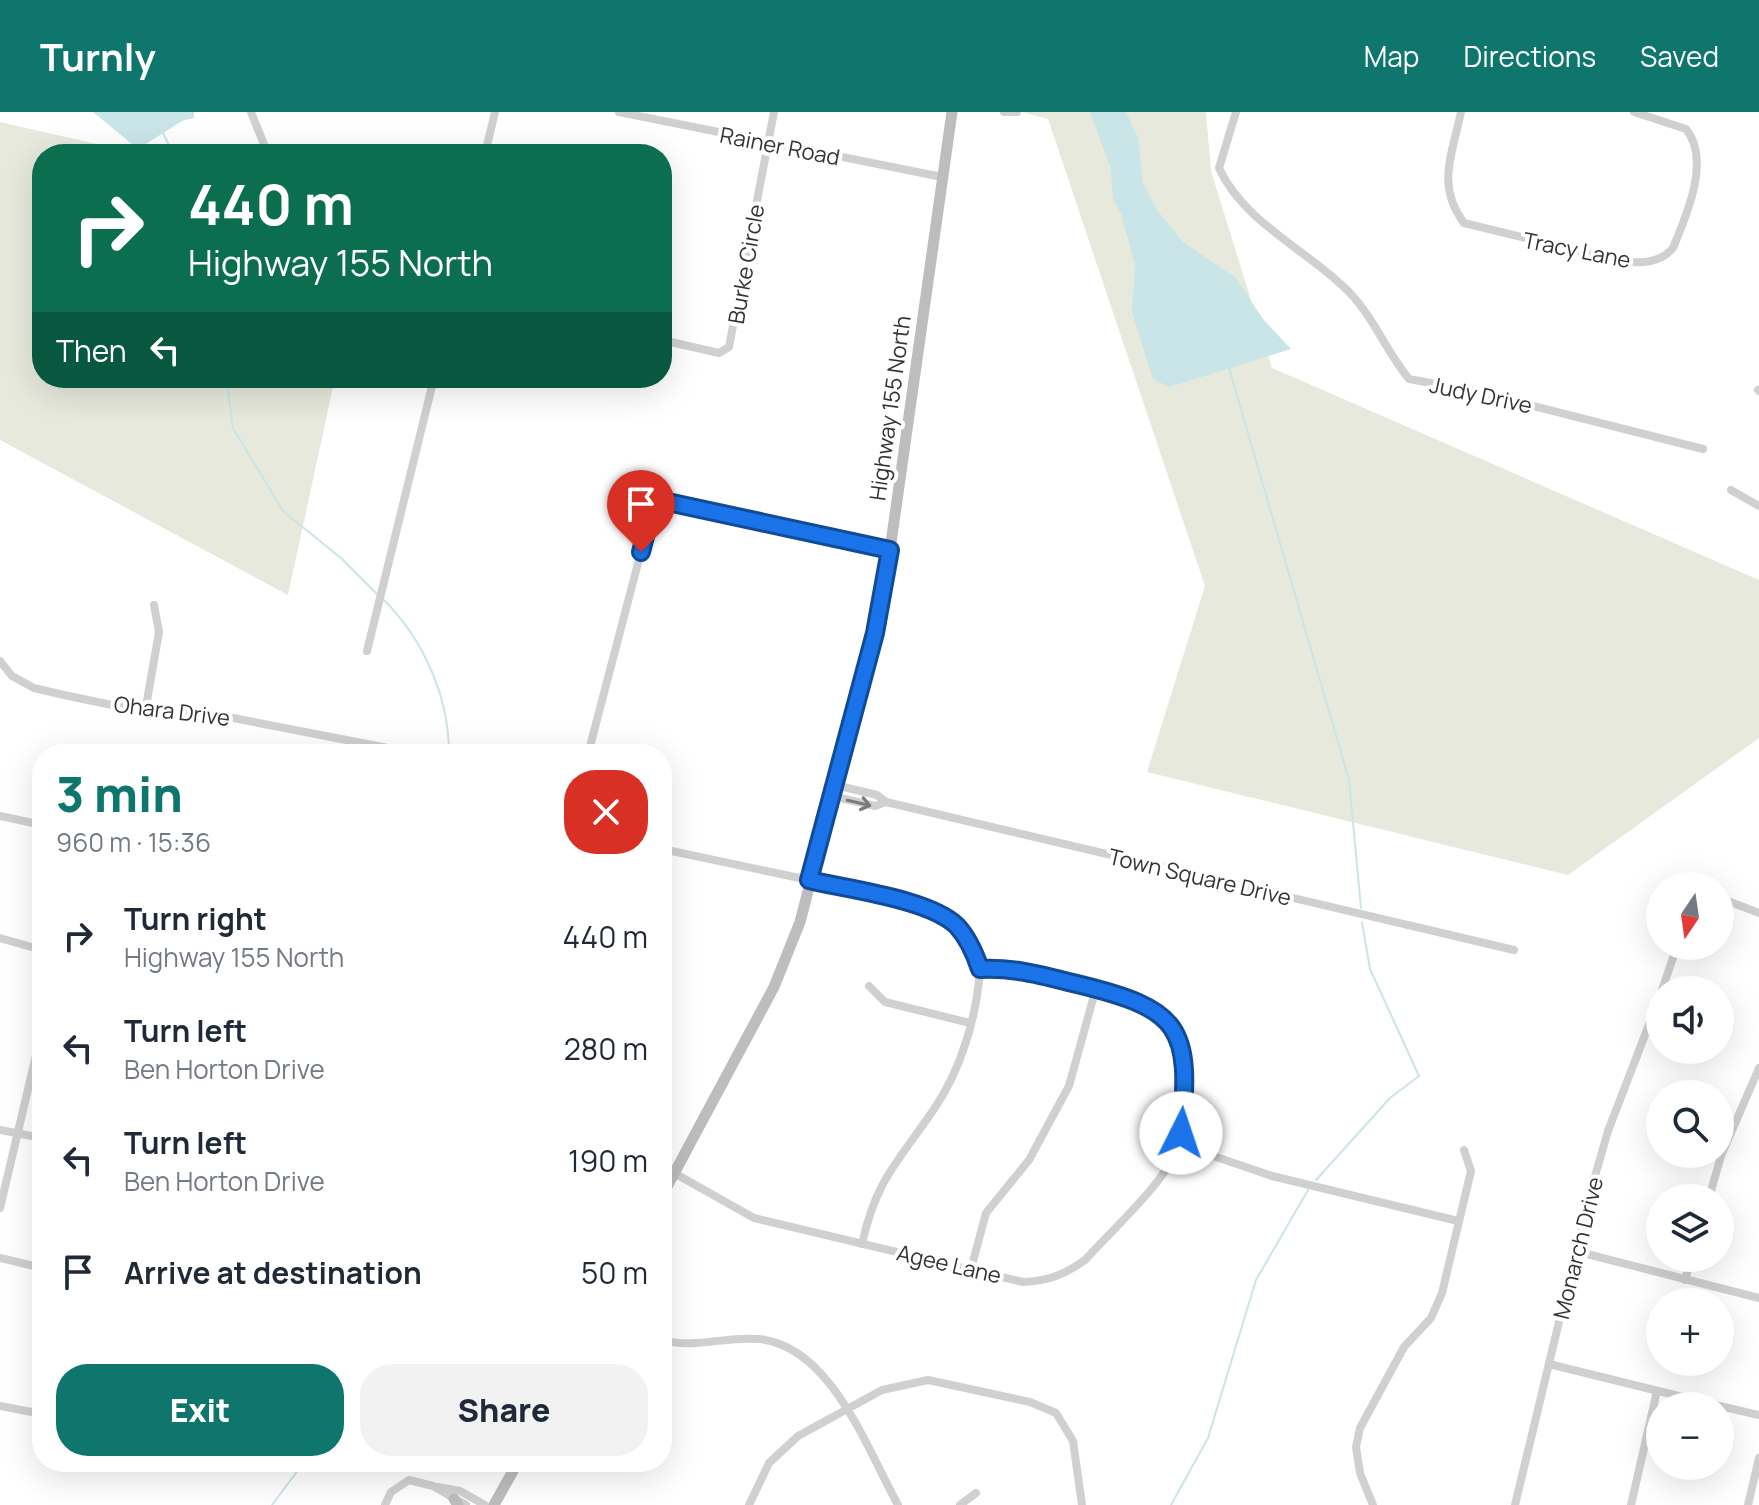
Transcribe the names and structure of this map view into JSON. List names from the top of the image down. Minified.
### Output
{"streets":{"main road":["Highway 155 North"],"street":["Rainer Road","Tracy Lane","Burke Circle","Judy Drive","Ohara Drive","Town Square Drive","Monarch Drive","Agee Lane"]},"crossings":[["Rainer Road","Burke Circle"],["Rainer Road","Highway 155 North"],["Highway 155 North","Town Square Drive"],["Highway 155 North","Agee Lane"]],"north":"bottom","page":{"header":"Turnly","nav":["Map","Directions","Saved"],"turn":["440 m","Highway 155 North"],"then":"Then","heading":["3 min","960 m · 15:36"],"map_buttons":["+","−"],"list":[{"name":"Turn right","note":"Highway 155 North","value":"440 m"},{"name":"Turn left","note":"Ben Horton Drive","value":"280 m"},{"name":"Turn left","note":"Ben Horton Drive","value":"190 m"},{"name":"Arrive at destination","value":"50 m"}],"buttons":["Exit","Share"]}}
